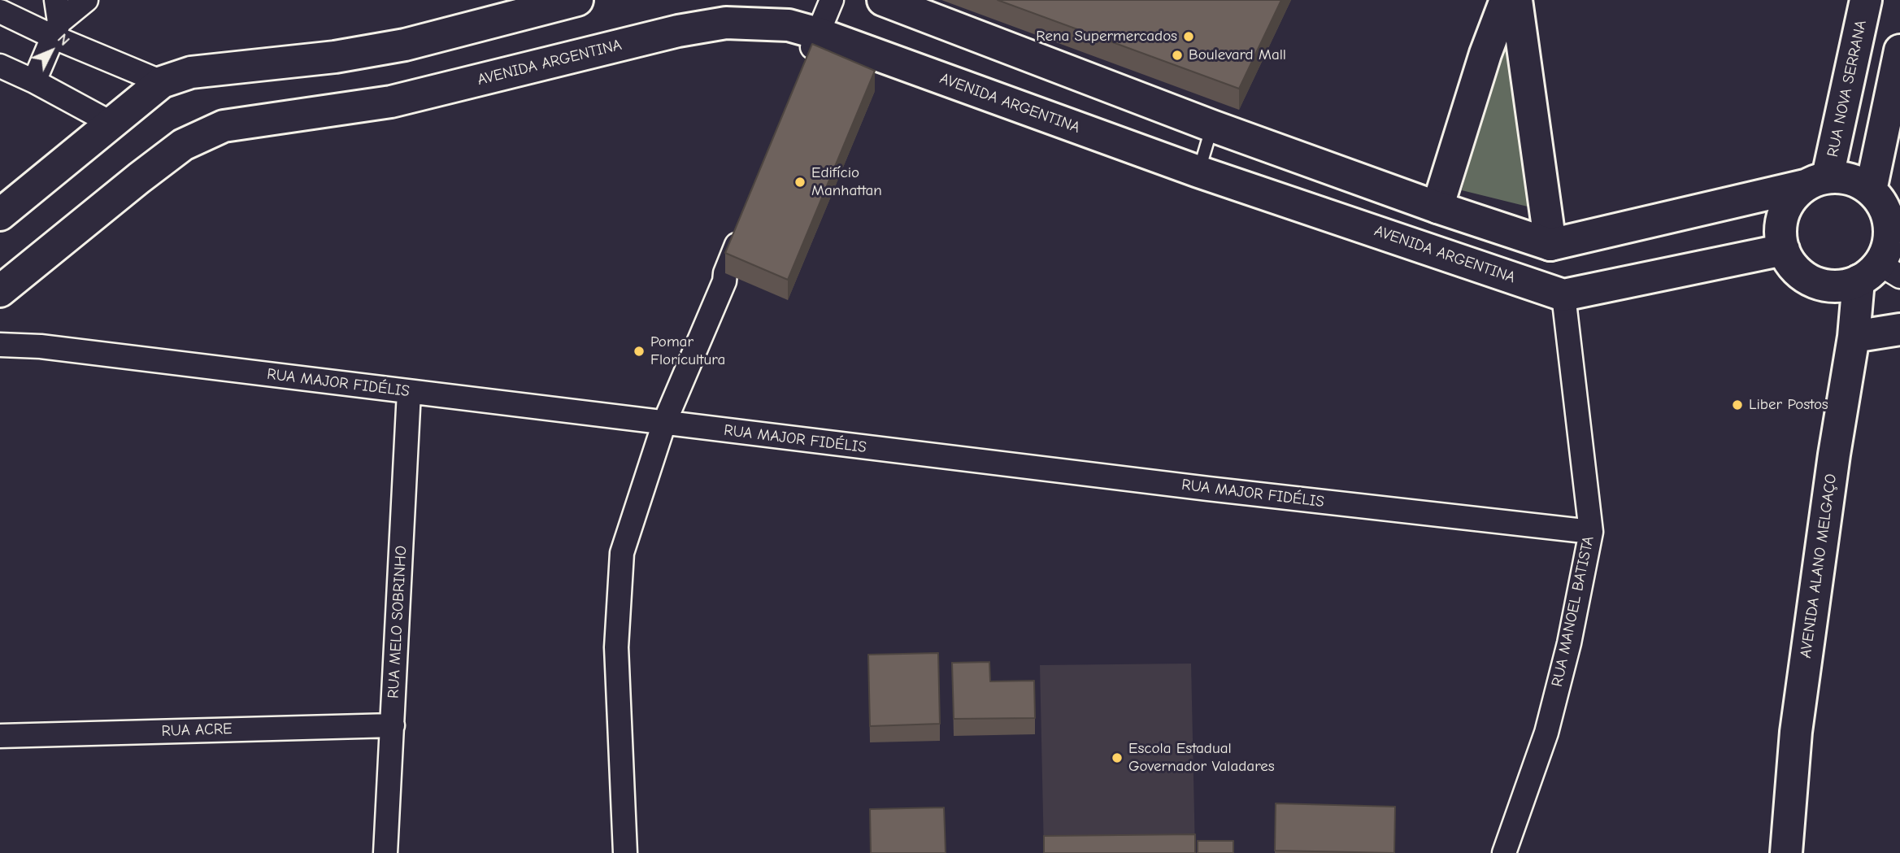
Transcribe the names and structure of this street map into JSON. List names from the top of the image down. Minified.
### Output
{"streets":{"main road":["AVENIDA ARGENTINA","RUA NOVA SERRANA","AVENIDA ALANO MELGAÇO"],"street":["RUA MAJOR FIDÉLIS","RUA MANOEL BATISTA","RUA MELO SOBRINHO","RUA ACRE"]},"crossings":[["AVENIDA ARGENTINA","RUA MANOEL BATISTA"],["RUA NOVA SERRANA","AVENIDA ALANO MELGAÇO"],["RUA MAJOR FIDÉLIS","RUA MANOEL BATISTA"],["RUA MAJOR FIDÉLIS","RUA MELO SOBRINHO"],["RUA MELO SOBRINHO","RUA ACRE"]],"places":["Rena Supermercados","Boulevard Mall","Edifício Manhattan","Pomar Floricultura","Liber Postos","Escola Estadual Governador Valadares"],"north":"top right"}
